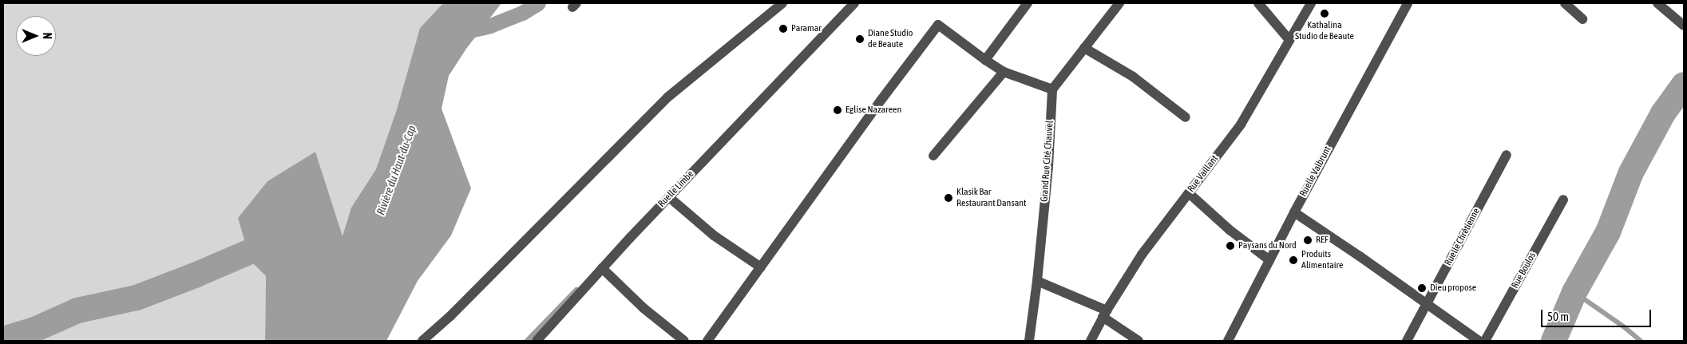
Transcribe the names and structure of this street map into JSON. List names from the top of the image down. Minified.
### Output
{"streets":{"street":["Grand Rue Cité Chauvel","Ruelle Valbrunt","Rue Vaillant","Ruelle Limbe","Ruelle Chrétienne","Rue Boulos"]},"water":["Rivière du Haut-du-Cap"],"places":["Kathalina Studio de Beaute","Paramar","Diane Studio de Beaute","Eglise Nazareen","Klasik Bar Restaurant Dansant","REF","Paysans du Nord","Produits Alimentaire","Dieu propose"],"scale_bar":"50 m","north":"right"}
